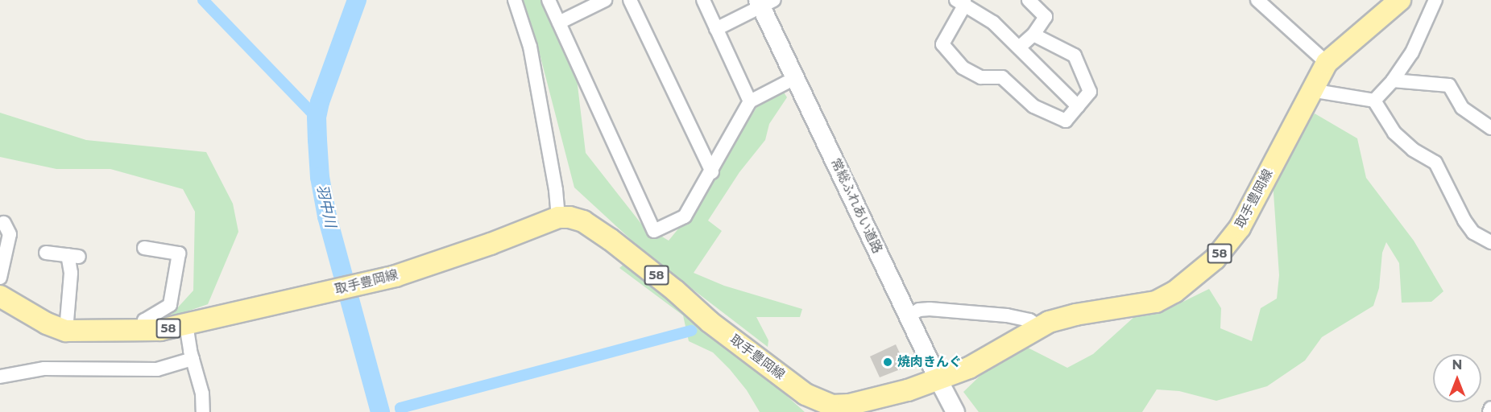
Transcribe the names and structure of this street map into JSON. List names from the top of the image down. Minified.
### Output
{"streets":{"main road":["取手豊岡線","58"],"street":["常総ふれあい道路"]},"crossings":[["取手豊岡線","常総ふれあい道路"]],"water":["羽中川"],"places":["焼肉きんぐ"],"north":"top"}
